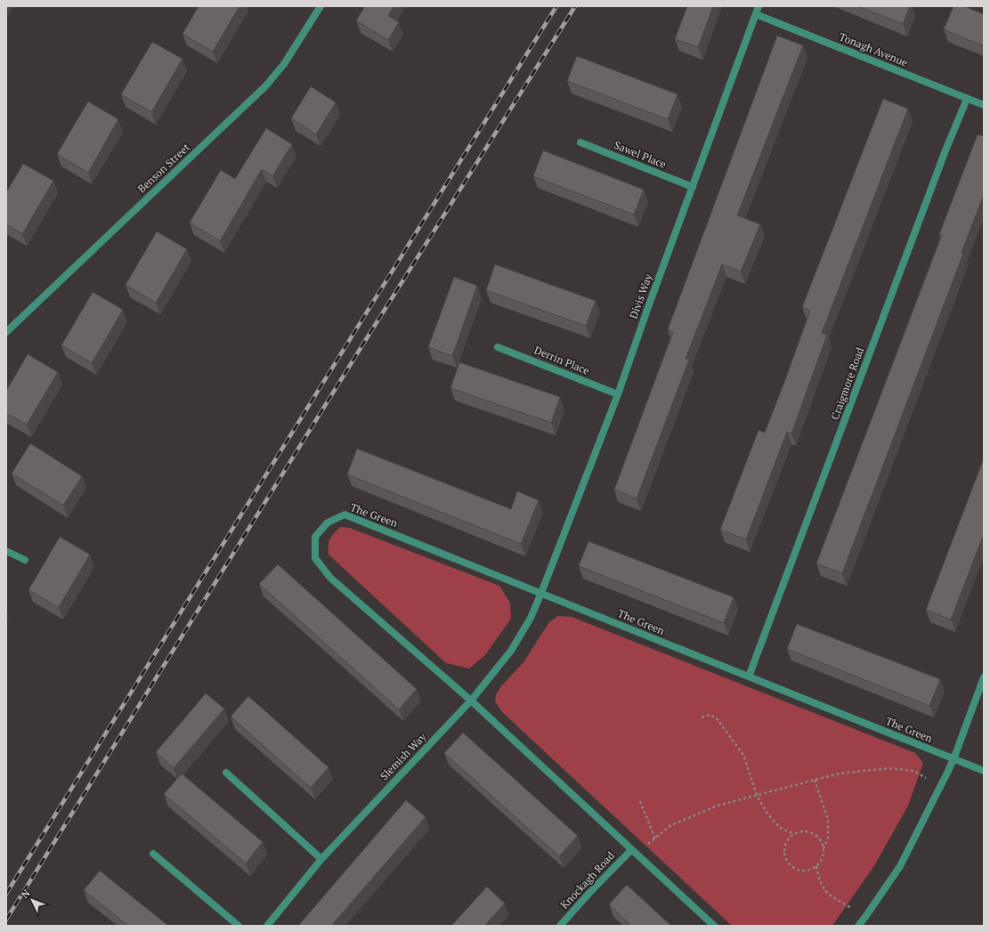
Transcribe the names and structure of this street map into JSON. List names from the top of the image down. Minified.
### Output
{"streets":{"street":["Tonagh Avenue","Sawel Place","Benson Street","Divis Way","Derrin Place","Craigmore Road","The Green","Slemish Way","Knockagh Road"]},"crossings":[["Tonagh Avenue","Divis Way"],["Tonagh Avenue","Craigmore Road"],["Sawel Place","Divis Way"],["Divis Way","Derrin Place"],["Divis Way","The Green"],["Divis Way","Slemish Way"],["Craigmore Road","The Green"],["The Green","Slemish Way"],["The Green","Knockagh Road"]],"north":"top left"}
